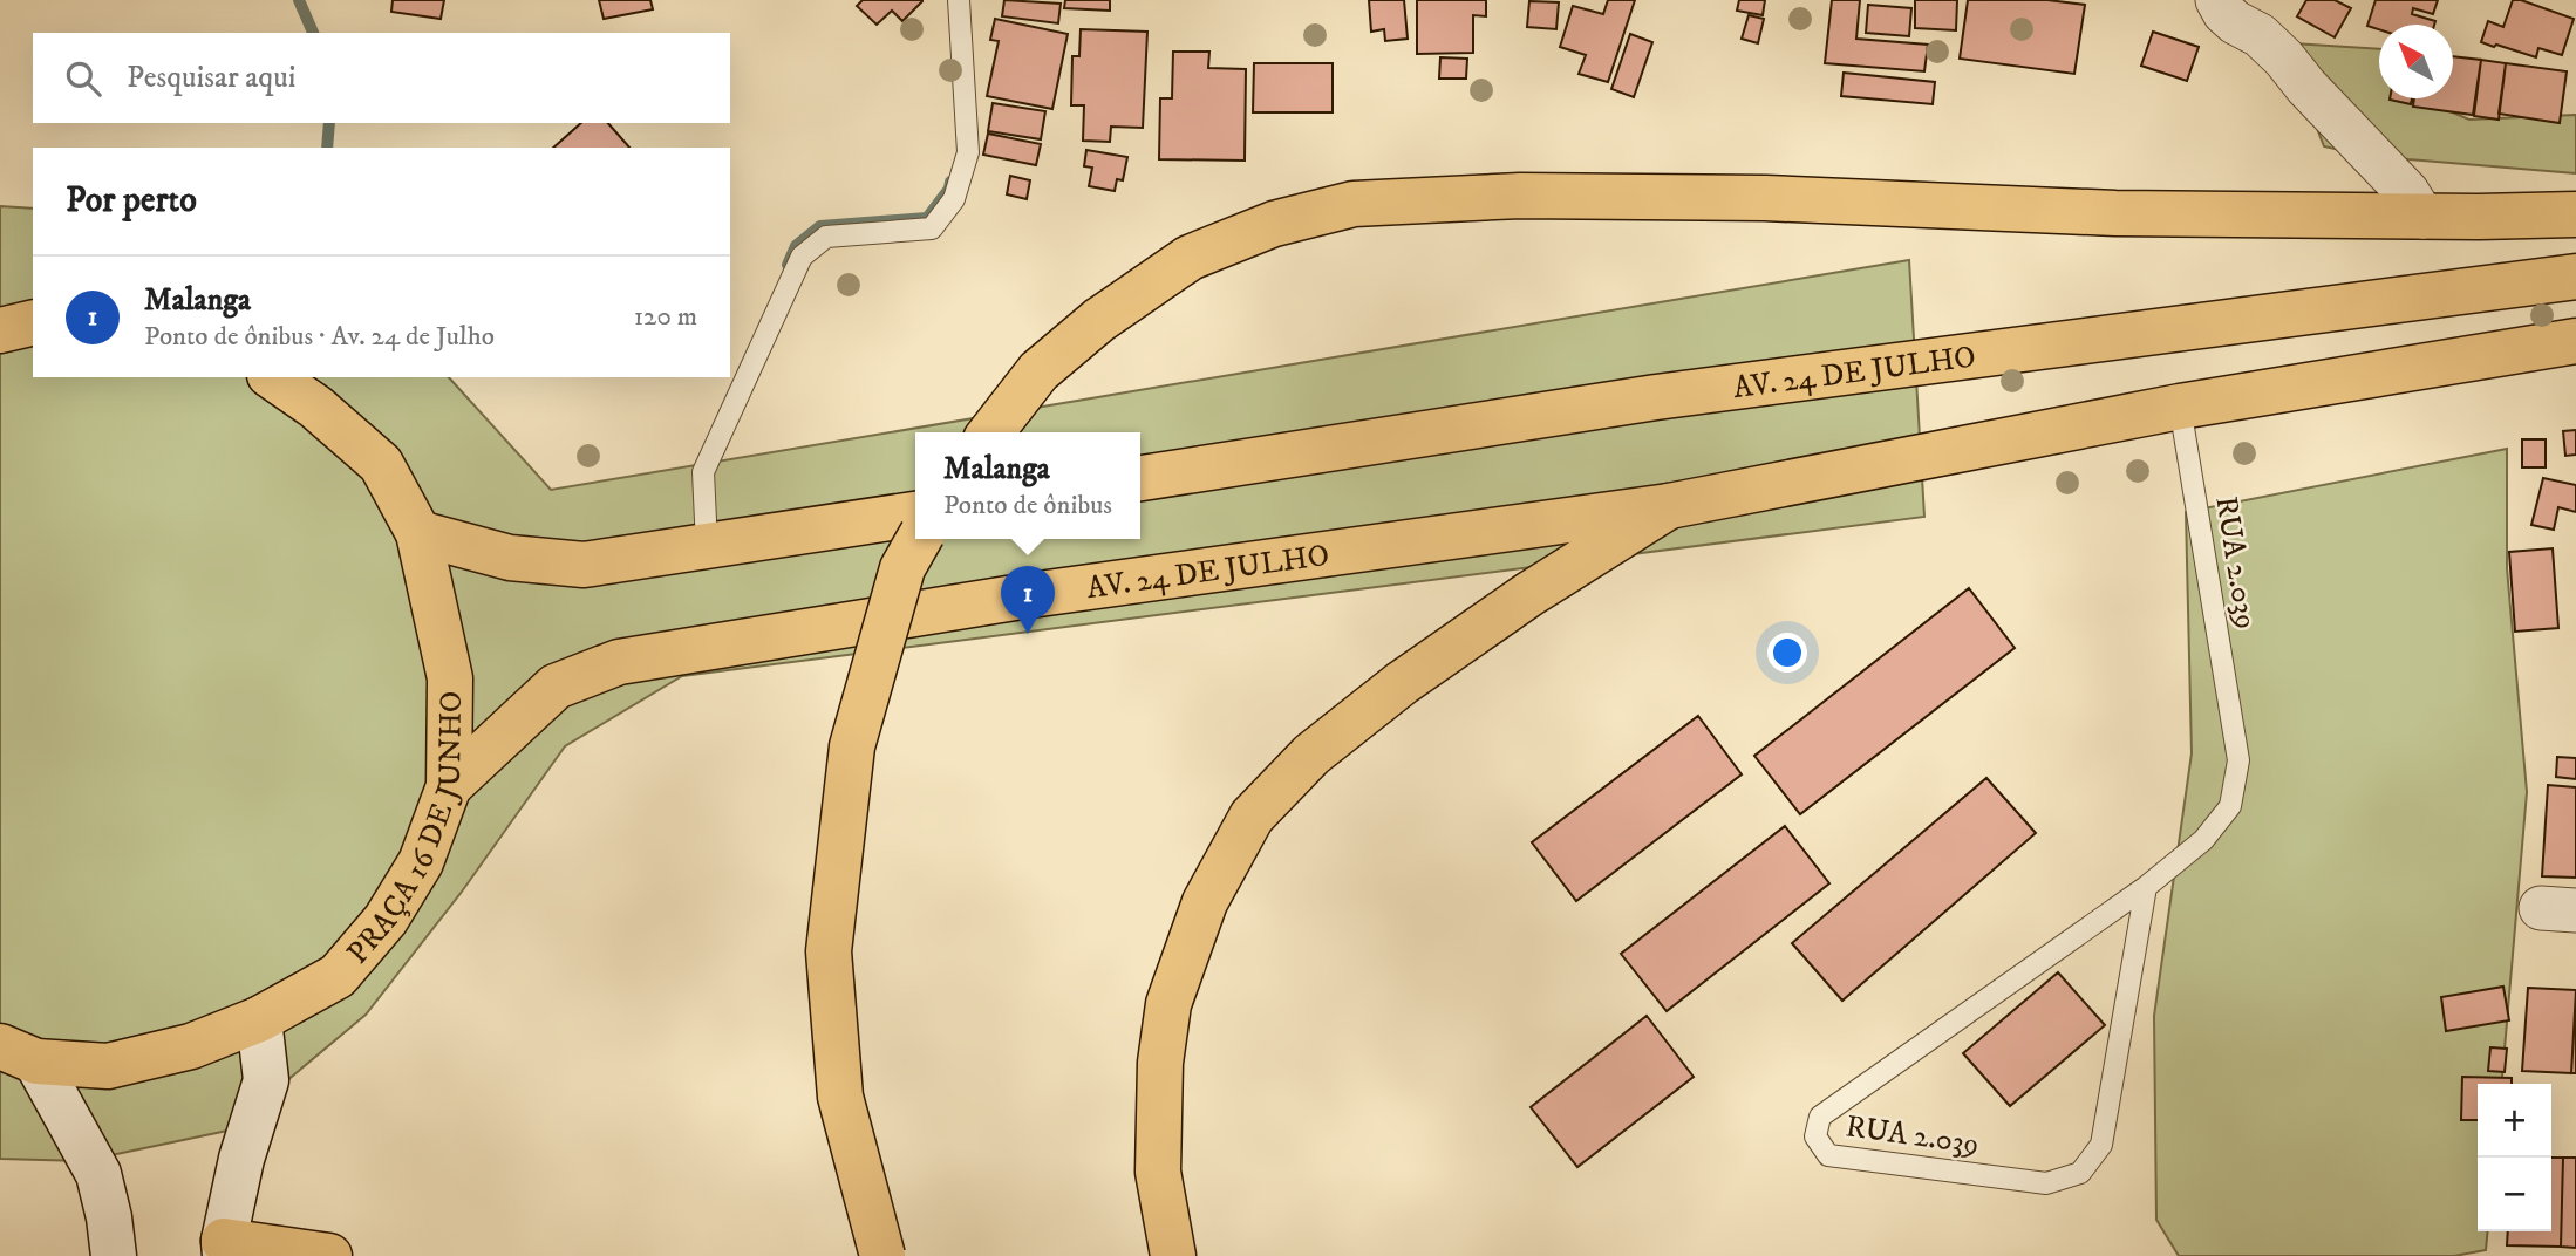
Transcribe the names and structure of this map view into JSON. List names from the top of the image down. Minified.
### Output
{"streets":{"main road":["AV. 24 DE JULHO","PRAÇA 16 DE JUNHO"],"lane":["RUA 2.039"]},"crossings":[["AV. 24 DE JULHO","RUA 2.039"],["AV. 24 DE JULHO","PRAÇA 16 DE JUNHO"]],"north":"top left","page":{"search":"Pesquisar aqui","heading":"Por perto","list":[{"mark":"1","name":"Malanga","note":"Ponto de ônibus · Av. 24 de Julho","value":"120 m"}],"popup":["Malanga","Ponto de ônibus"],"pins":"1","map_buttons":["+","−"]}}
